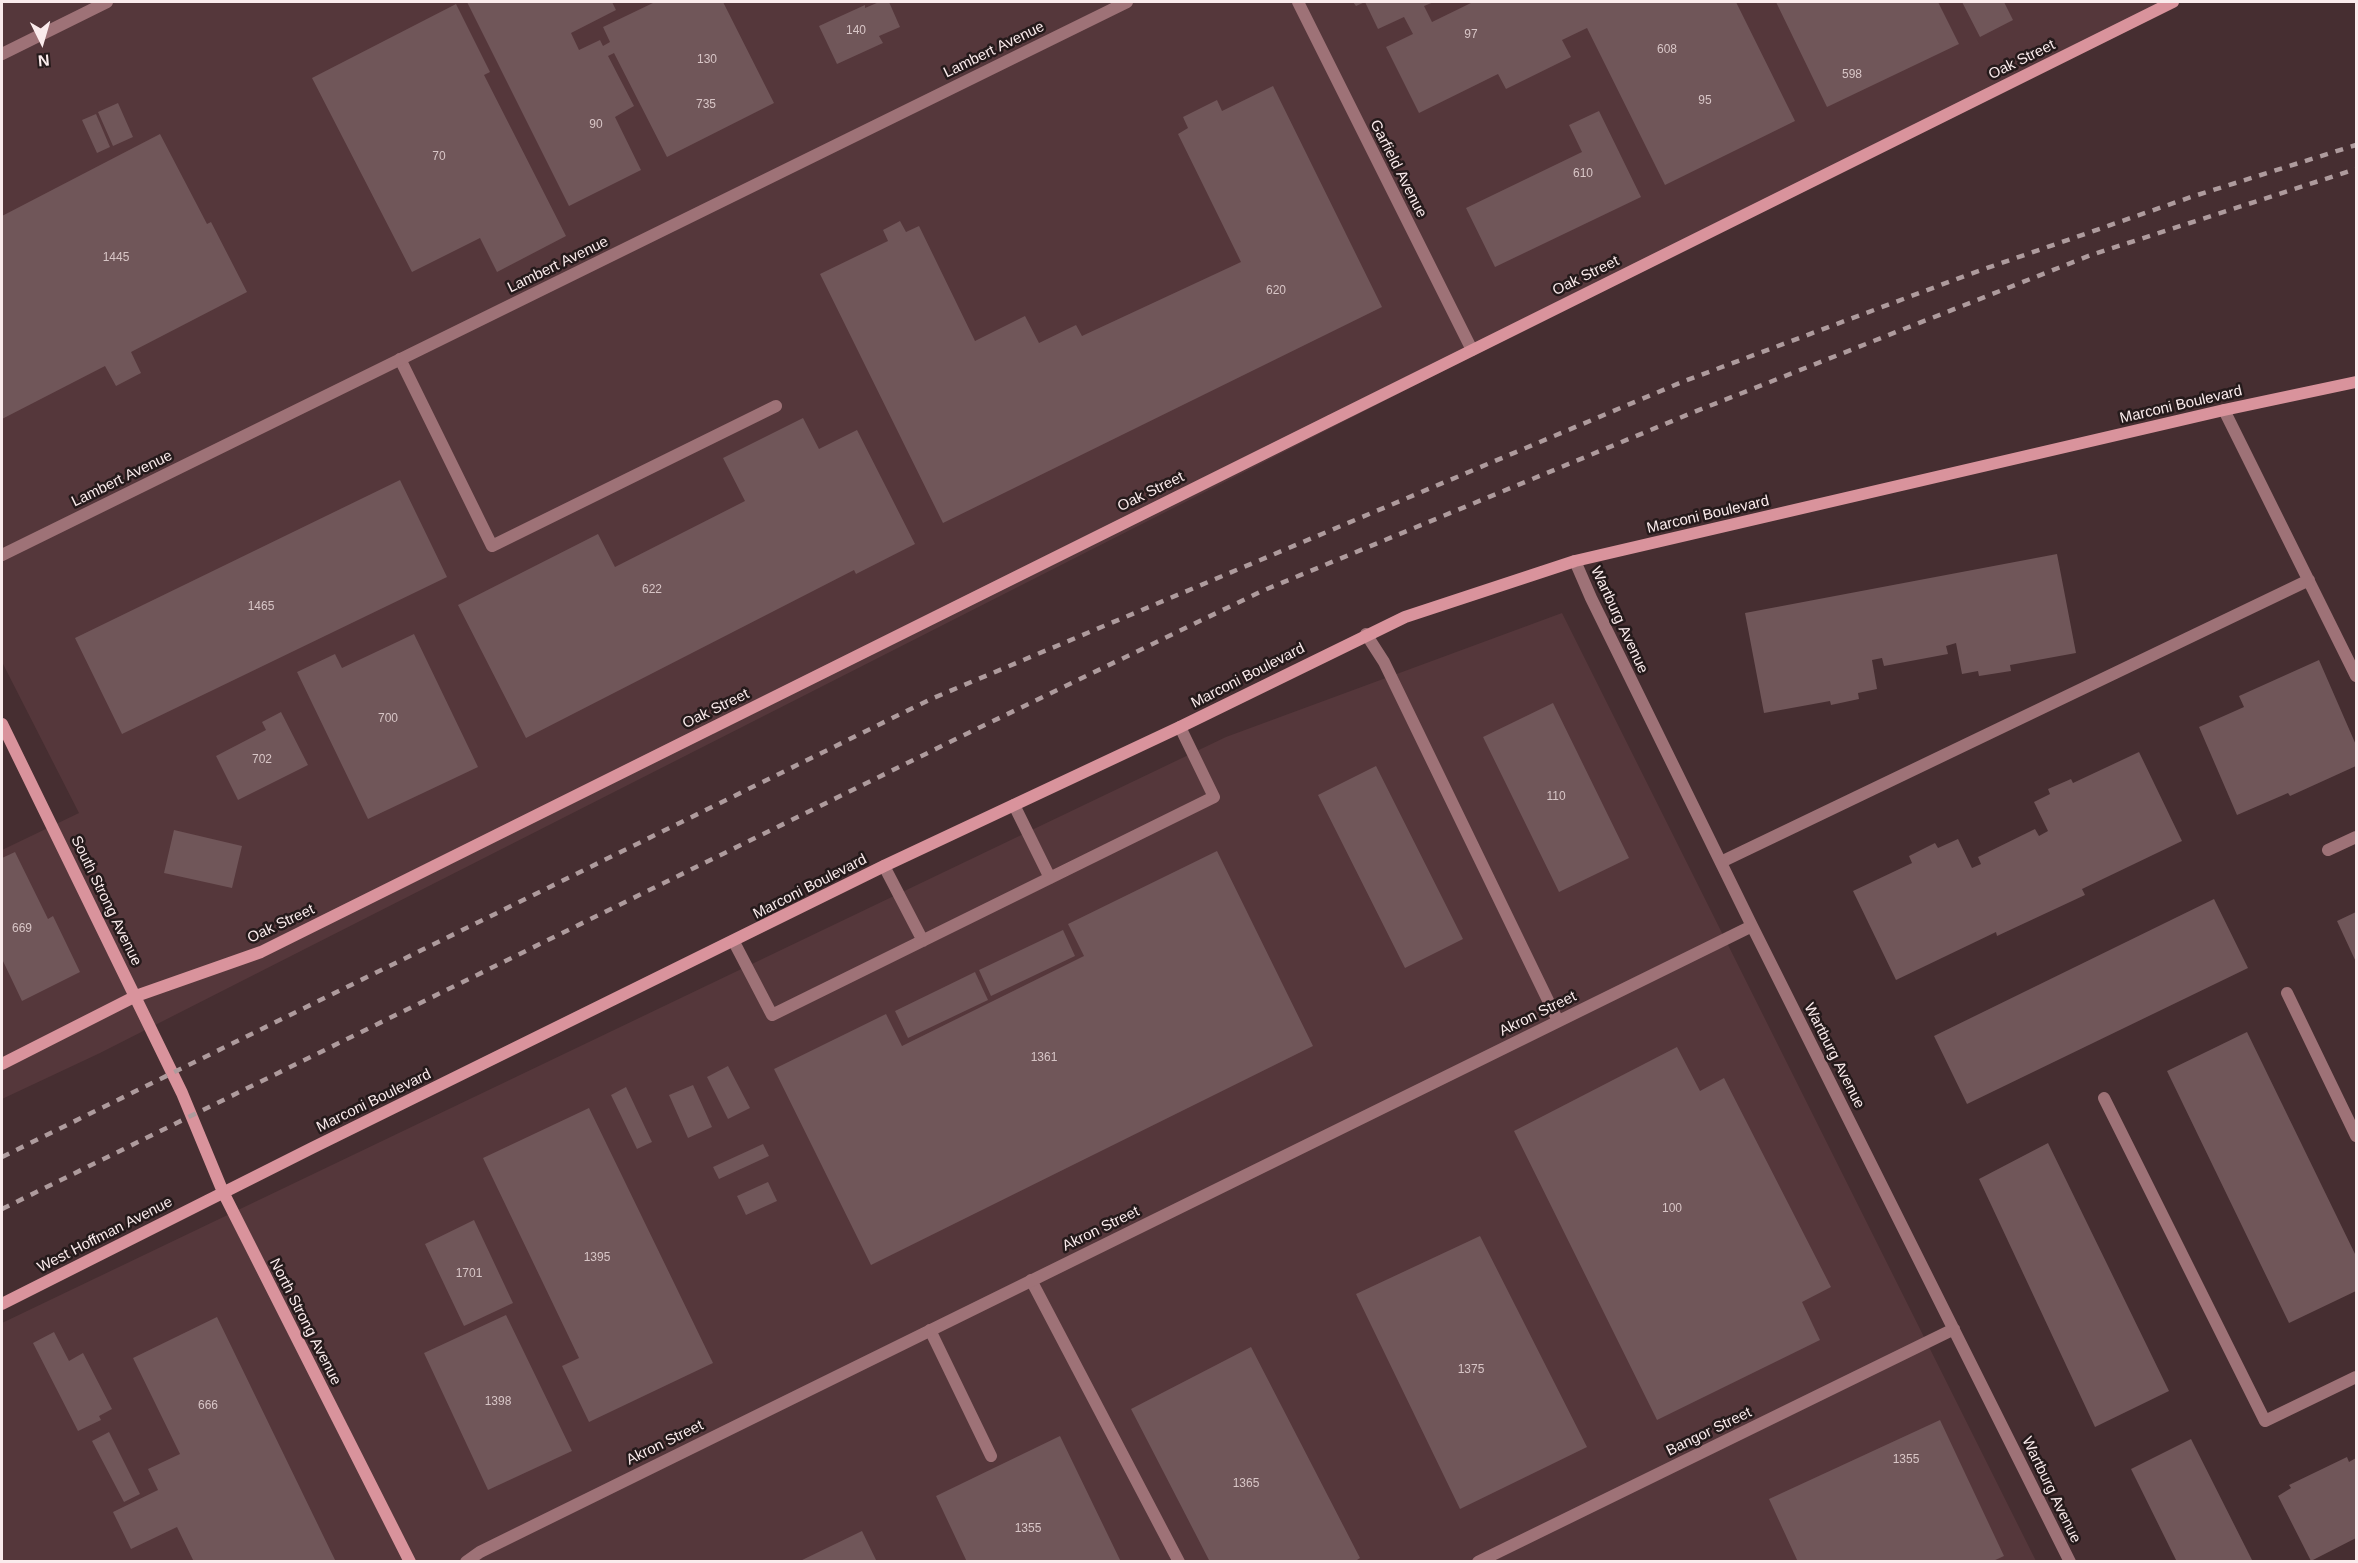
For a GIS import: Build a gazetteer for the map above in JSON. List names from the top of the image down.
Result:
{
  "streets": {
    "street": [
      "Lambert Avenue",
      "Oak Street",
      "Garfield Avenue",
      "Marconi Boulevard",
      "Wartburg Avenue",
      "South Strong Avenue",
      "Akron Street",
      "West Hoffman Avenue",
      "North Strong Avenue",
      "Bangor Street"
    ]
  },
  "crossings": [
    ["Oak Street", "Garfield Avenue"],
    ["Oak Street", "South Strong Avenue"],
    ["Marconi Boulevard", "Wartburg Avenue"],
    ["Marconi Boulevard", "West Hoffman Avenue"],
    ["Marconi Boulevard", "North Strong Avenue"],
    ["Wartburg Avenue", "Akron Street"],
    ["Wartburg Avenue", "Bangor Street"],
    ["South Strong Avenue", "North Strong Avenue"],
    ["West Hoffman Avenue", "North Strong Avenue"]
  ],
  "house_numbers": [
    "140",
    "97",
    "608",
    "130",
    "598",
    "95",
    "735",
    "90",
    "70",
    "610",
    "1445",
    "620",
    "622",
    "1465",
    "700",
    "702",
    "110",
    "669",
    "1361",
    "100",
    "1395",
    "1701",
    "1375",
    "1398",
    "666",
    "1355",
    "1365",
    "1355"
  ],
  "north": "bottom"
}
